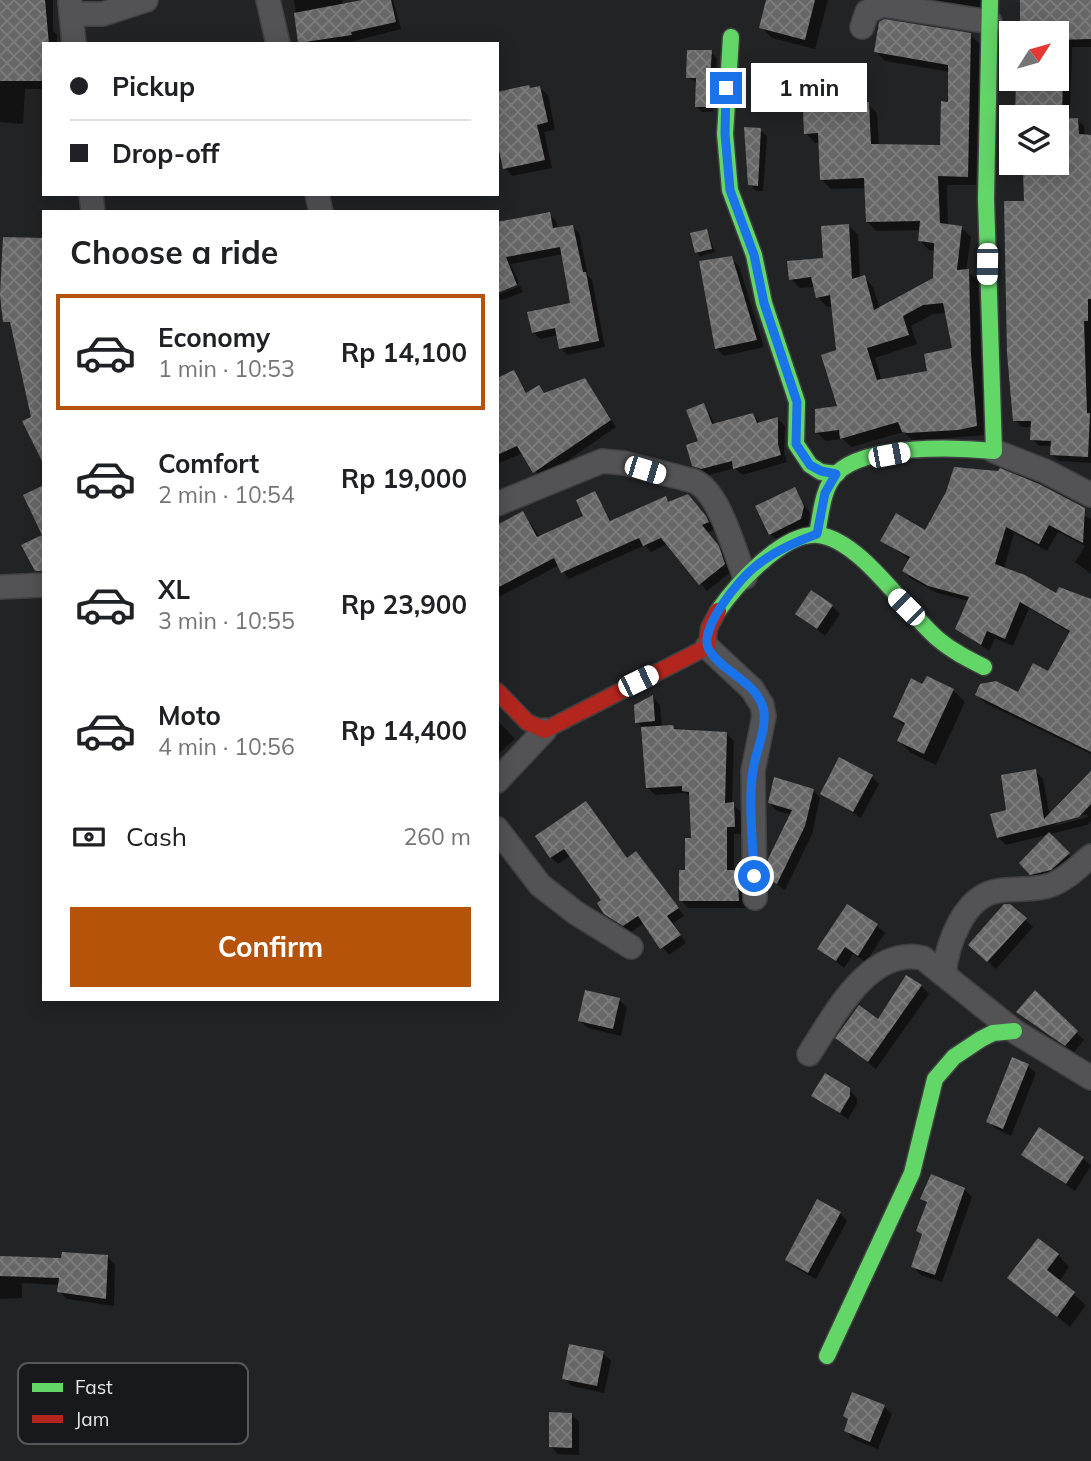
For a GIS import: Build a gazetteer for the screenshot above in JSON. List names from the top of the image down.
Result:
{
  "legend": ["Fast", "Jam"],
  "north": "top right",
  "page": {
    "banner": ["Pickup", "Drop-off"],
    "bubble": "1 min",
    "heading": "Choose a ride",
    "list": [
      {
        "name": "Economy",
        "note": "1 min · 10:53",
        "value": "Rp 14,100"
      },
      {
        "name": "Comfort",
        "note": "2 min · 10:54",
        "value": "Rp 19,000"
      },
      {
        "name": "XL",
        "note": "3 min · 10:55",
        "value": "Rp 23,900"
      },
      {
        "name": "Moto",
        "note": "4 min · 10:56",
        "value": "Rp 14,400"
      }
    ],
    "pay": ["Cash", "260 m"],
    "buttons": "Confirm"
  }
}
